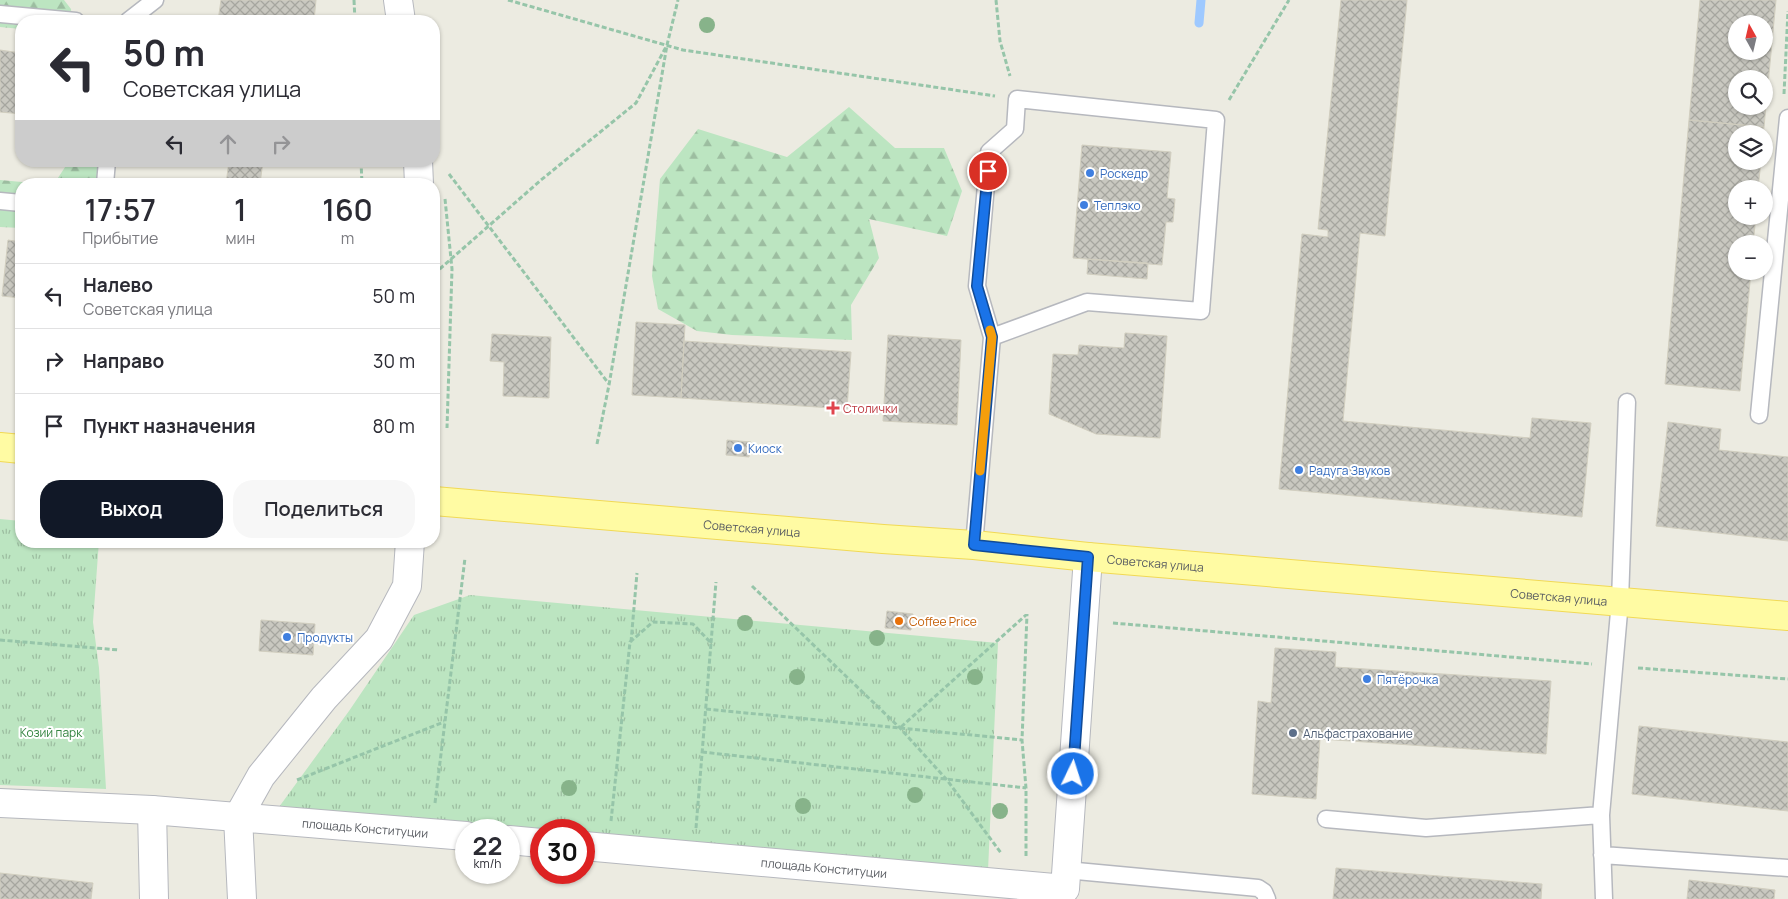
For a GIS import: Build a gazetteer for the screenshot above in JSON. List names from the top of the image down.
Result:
{
  "streets": {
    "main road": ["Советская улица"],
    "street": ["площадь Конституции"]
  },
  "parks": ["Козий парк"],
  "places": {
    "other": [
      "Роскедр",
      "Теплэко",
      "Киоск",
      "Радуга Звуков",
      "Coffee Price",
      "Продукты",
      "Пятёрочка",
      "Альфастрахование"
    ],
    "health": ["Столички"]
  },
  "north": "top",
  "page": {
    "map_buttons": ["+", "−"],
    "turn": ["50 m", "Советская улица"],
    "eta": [
      "17:57",
      "Прибытие",
      "1",
      "мин",
      "160",
      "m"
    ],
    "list": [
      {
        "name": "Налево",
        "note": "Советская улица",
        "value": "50 m"
      },
      {
        "name": "Направо",
        "value": "30 m"
      },
      {
        "name": "Пункт назначения",
        "value": "80 m"
      }
    ],
    "buttons": ["Выход", "Поделиться"],
    "speed": "22 km/h",
    "limit": "30"
  }
}
